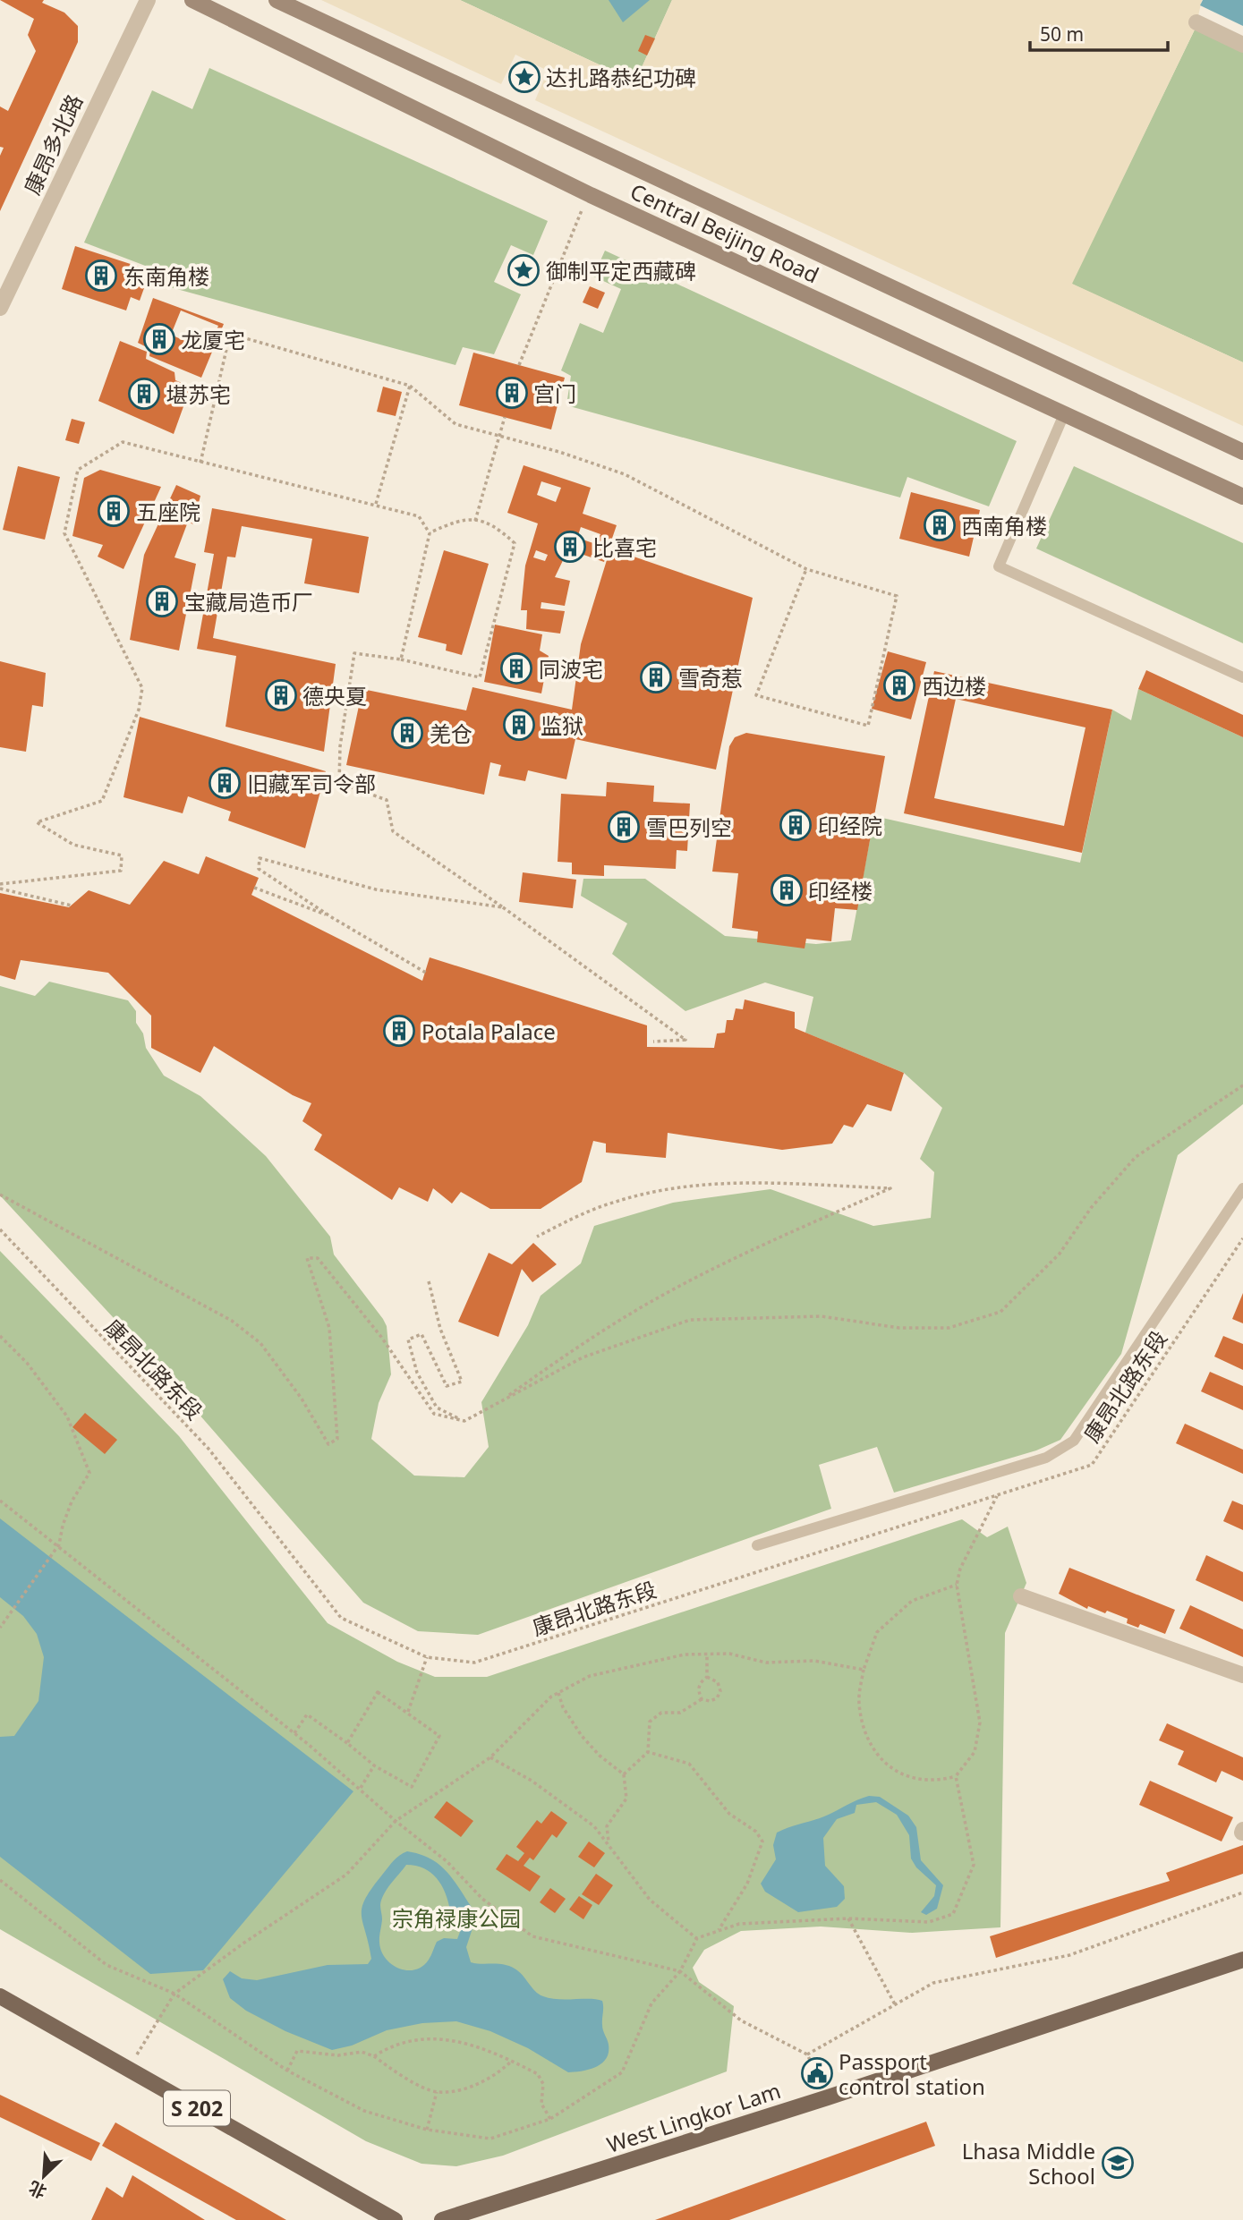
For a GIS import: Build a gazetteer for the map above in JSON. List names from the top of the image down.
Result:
{
  "streets": {
    "main road": ["Central Beijing Road", "S 202", "West Lingkor Lam"],
    "street": ["康昂多北路"],
    "path": ["康昂北路东段"]
  },
  "parks": ["宗角禄康公园"],
  "places": {
    "place": ["达扎路恭纪功碑", "御制平定西藏碑"],
    "building": [
      "东南角楼",
      "龙厦宅",
      "宫门",
      "堪苏宅",
      "五座院",
      "西南角楼",
      "比喜宅",
      "宝藏局造币厂",
      "同波宅",
      "雪奇惹",
      "西边楼",
      "德央夏",
      "监狱",
      "羌仓",
      "旧藏军司令部",
      "印经院",
      "雪巴列空",
      "印经楼",
      "Potala Palace"
    ],
    "public building": ["Passport control station"],
    "school or university": ["Lhasa Middle School"]
  },
  "scale_bar": "50 m",
  "north": "bottom left"
}
